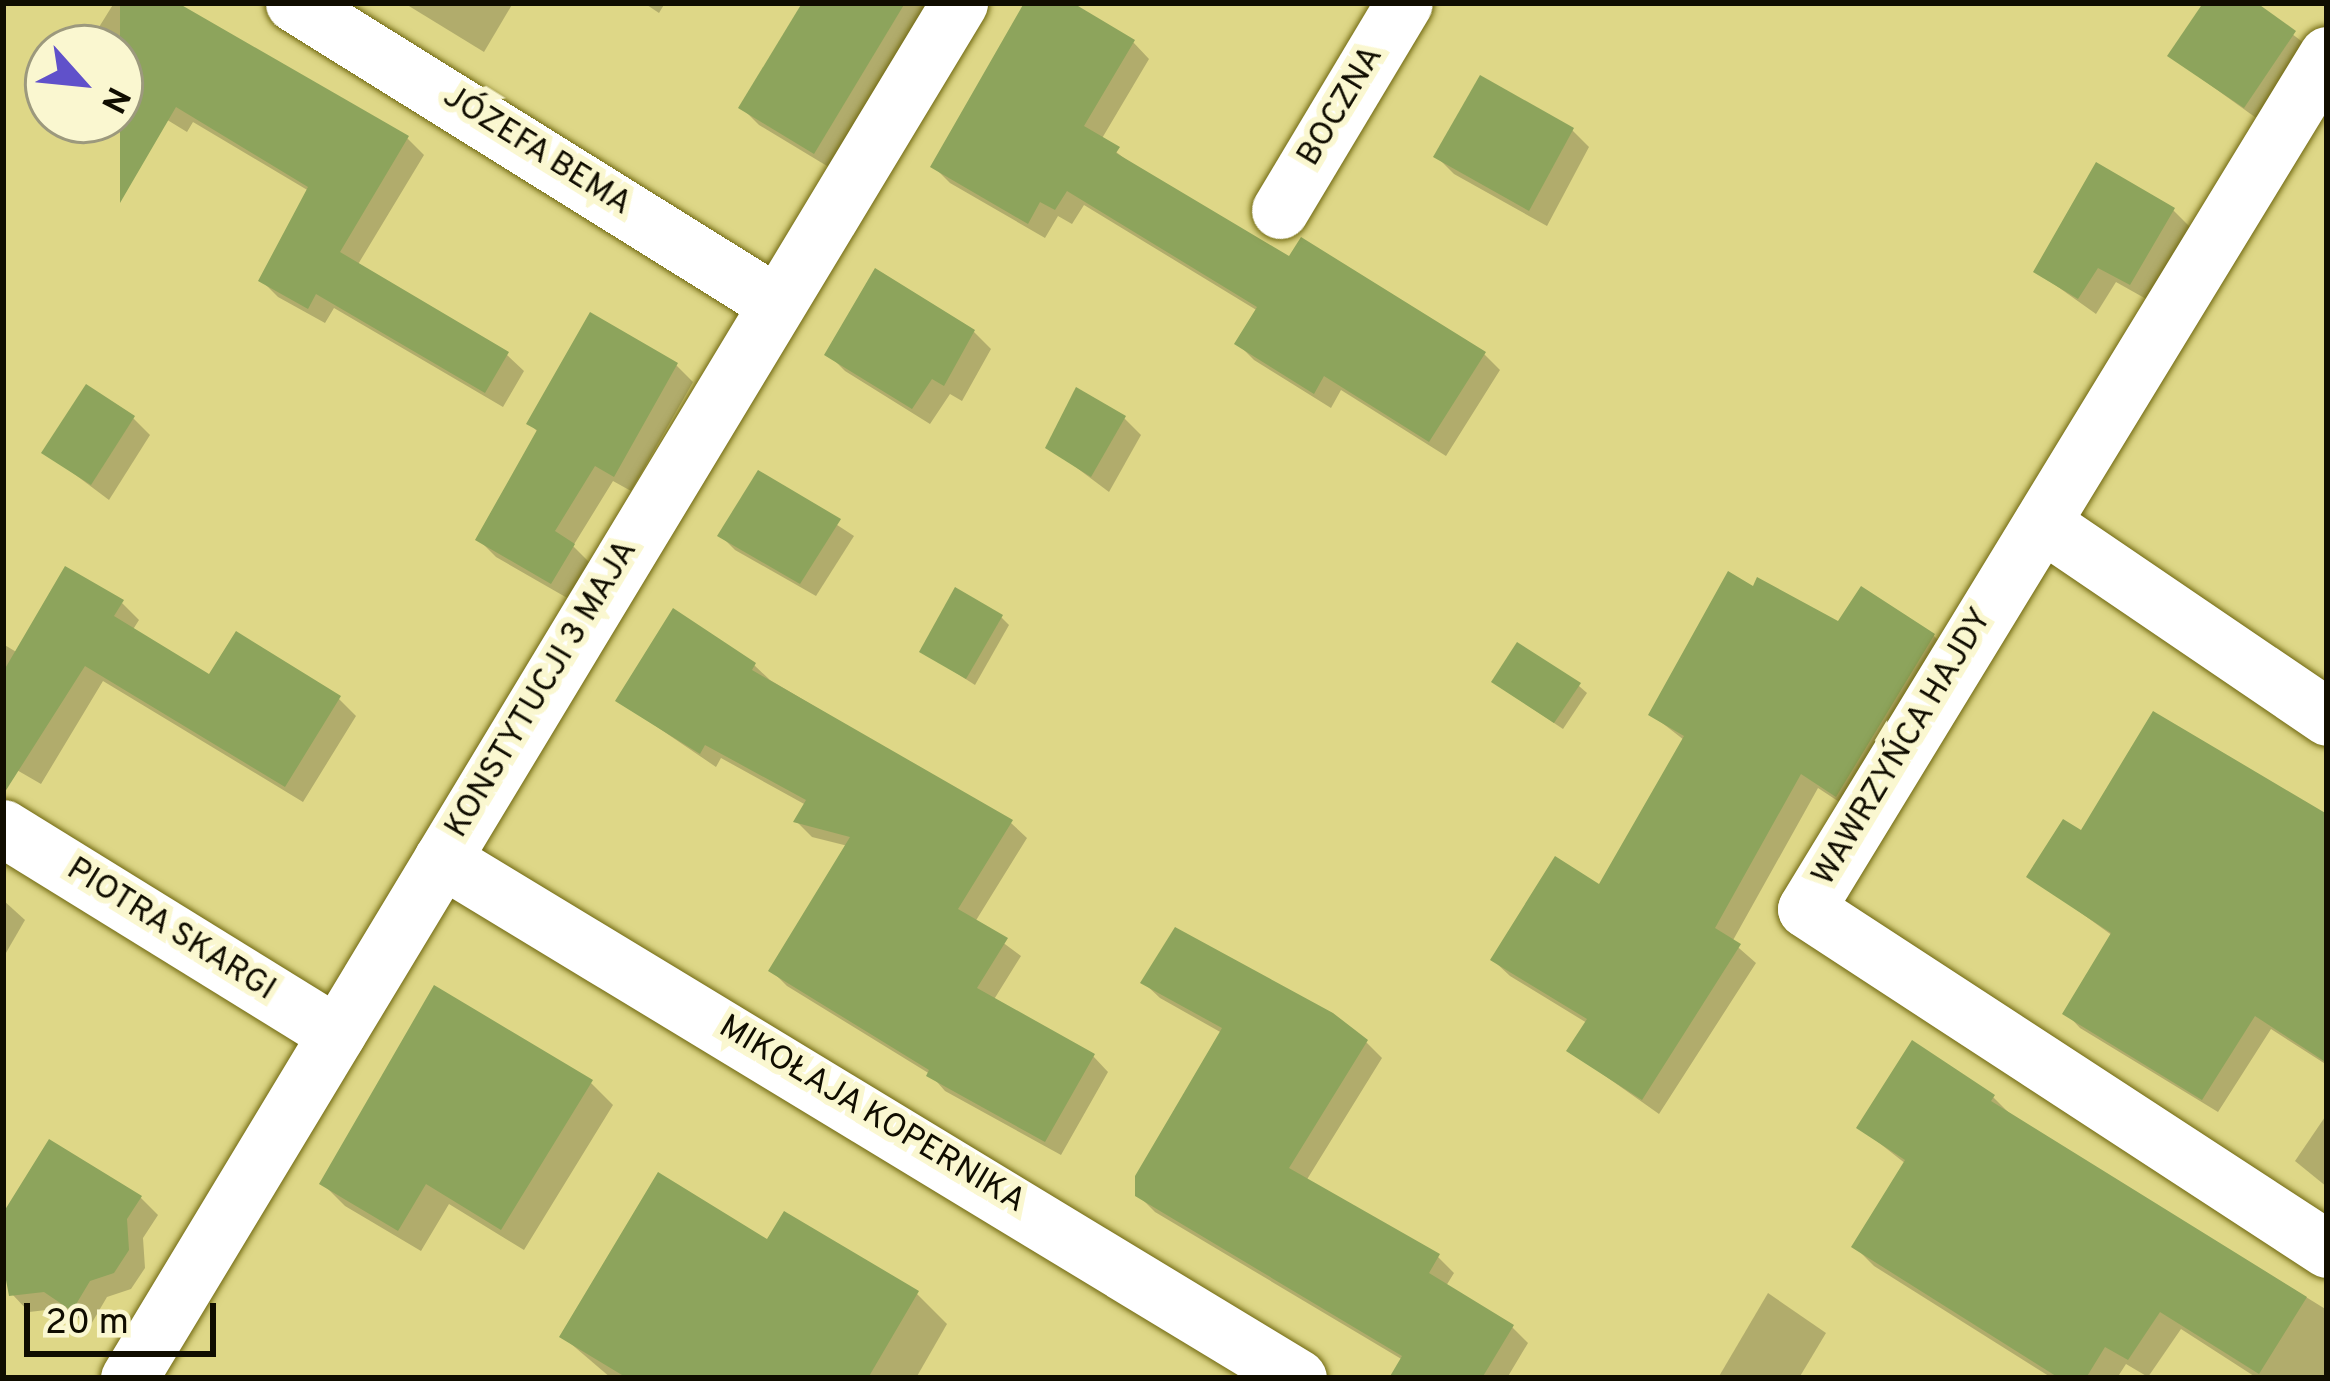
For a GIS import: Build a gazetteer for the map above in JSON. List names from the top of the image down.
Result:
{
  "streets": {
    "street": [
      "BOCZNA",
      "JÓZEFA BEMA",
      "KONSTYTUCJI 3 MAJA",
      "WAWRZYŃCA HAJDY",
      "PIOTRA SKARGI",
      "MIKOŁAJA KOPERNIKA"
    ]
  },
  "crossings": [
    ["JÓZEFA BEMA", "KONSTYTUCJI 3 MAJA"],
    ["KONSTYTUCJI 3 MAJA", "PIOTRA SKARGI"],
    ["KONSTYTUCJI 3 MAJA", "MIKOŁAJA KOPERNIKA"]
  ],
  "scale_bar": "20 m",
  "north": "bottom right"
}
